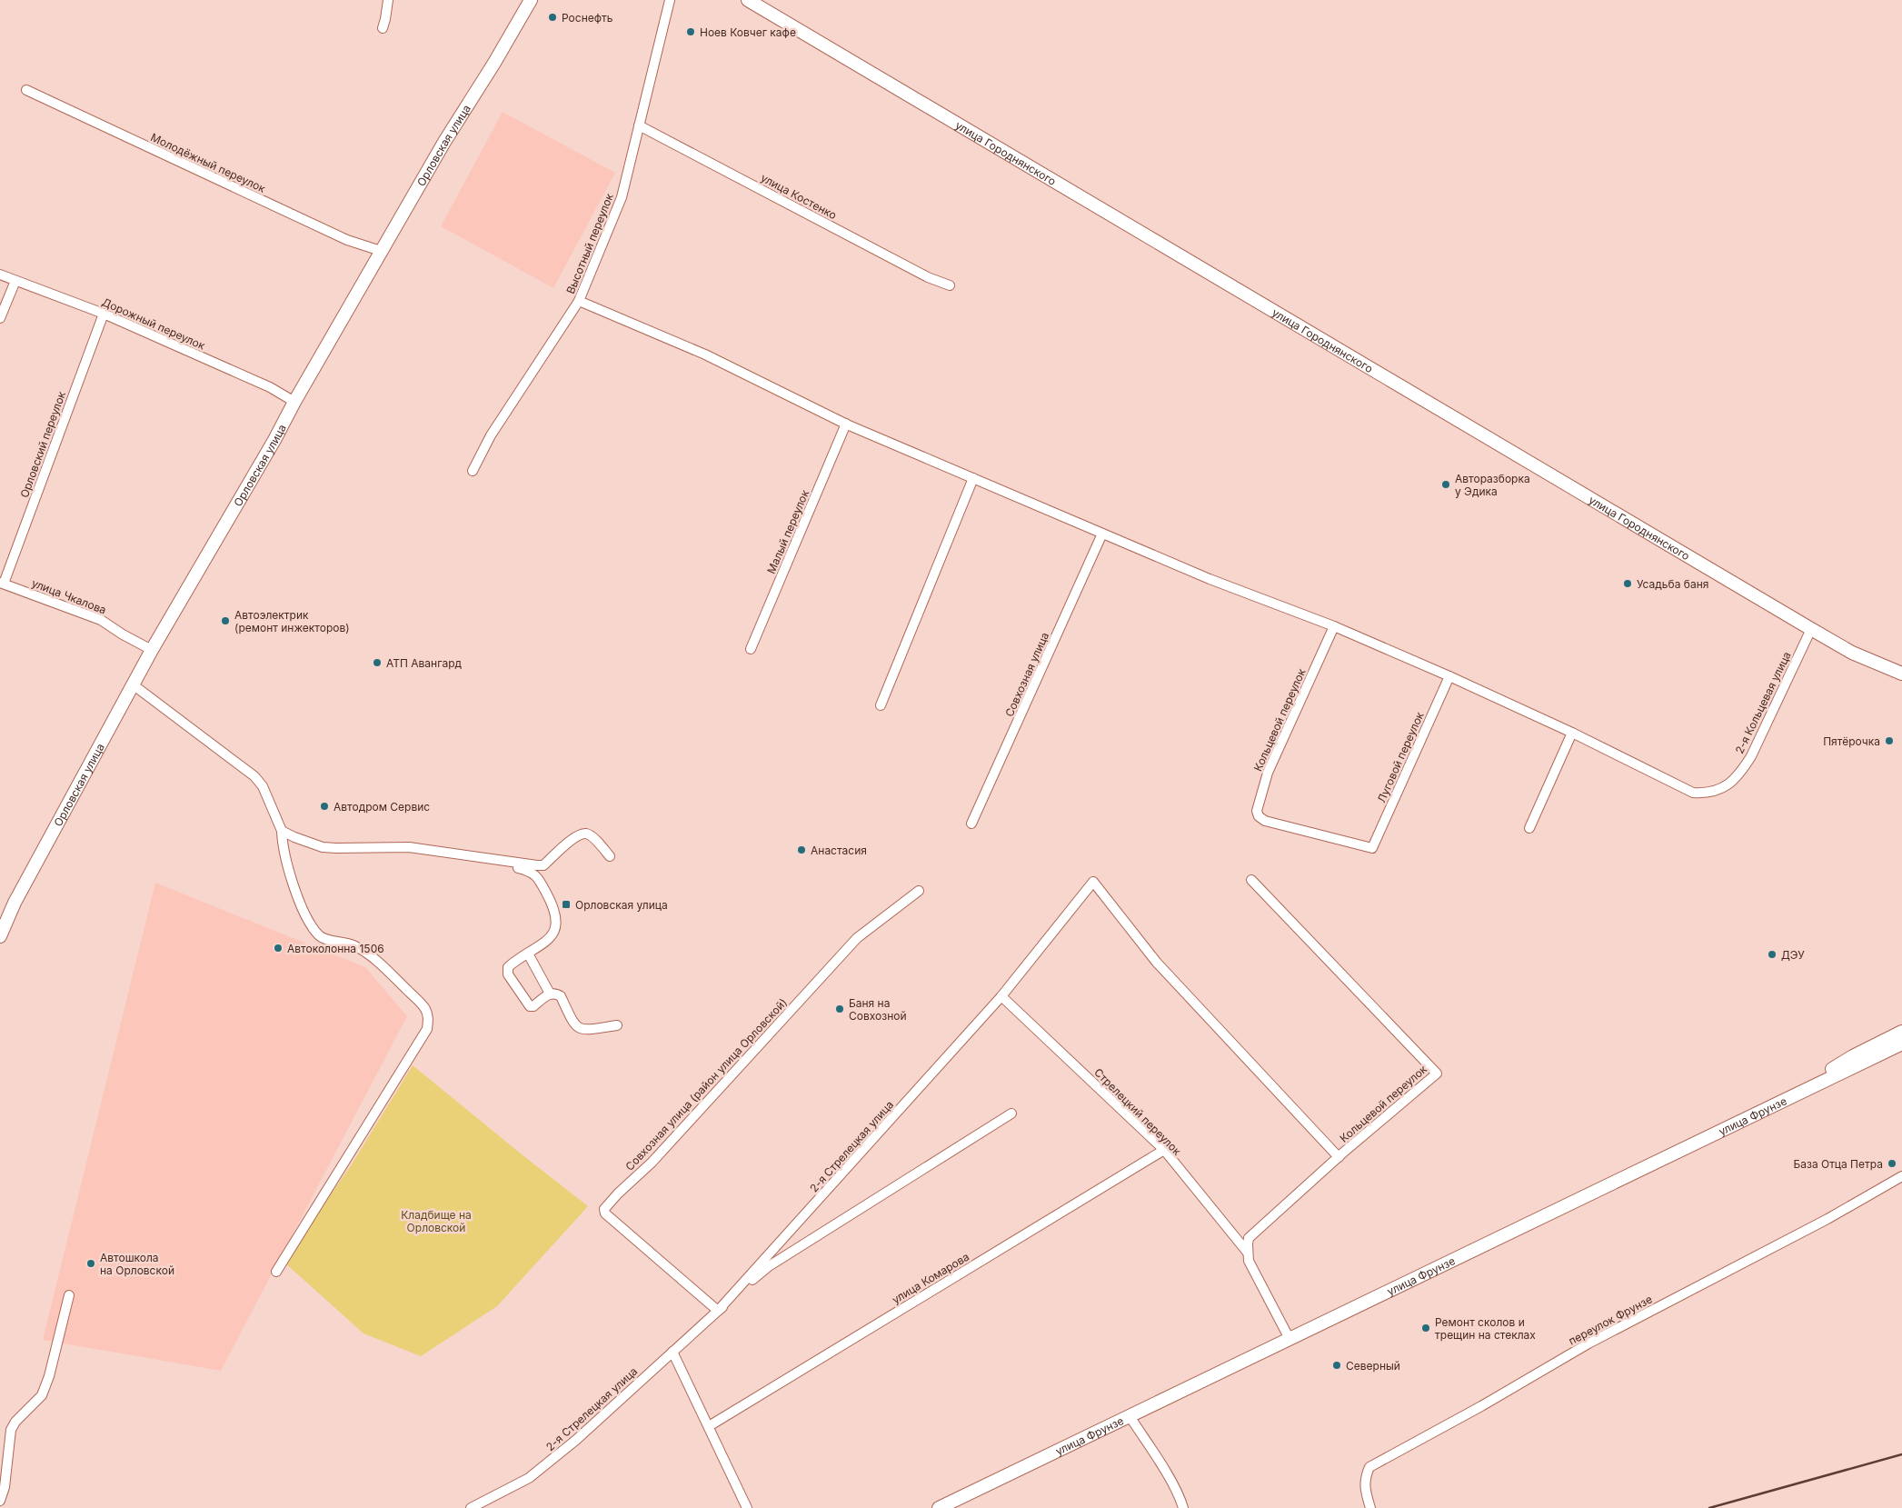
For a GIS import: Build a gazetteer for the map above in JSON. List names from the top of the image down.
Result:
{
  "streets": {
    "main road": ["Орловская улица", "улица Городнянского", "улица Фрунзе"],
    "street": [
      "Молодёжный переулок",
      "улица Костенко",
      "Высотный переулок",
      "Дорожный переулок",
      "Орловский переулок",
      "Малый переулок",
      "улица Чкалова",
      "Совхозная улица",
      "2-я Кольцевая улица",
      "Кольцевой переулок",
      "Луговой переулок",
      "Совхозная улица (район улица Орловской)",
      "Стрелецкий переулок",
      "2-я Стрелецкая улица",
      "улица Комарова",
      "переулок Фрунзе"
    ]
  },
  "crossings": [
    ["Орловская улица", "Молодёжный переулок"],
    ["Орловская улица", "Дорожный переулок"],
    ["Орловская улица", "улица Чкалова"],
    ["улица Городнянского", "2-я Кольцевая улица"],
    ["улица Костенко", "Высотный переулок"],
    ["Дорожный переулок", "Орловский переулок"],
    ["Орловский переулок", "улица Чкалова"],
    ["Кольцевой переулок", "Луговой переулок"],
    ["Кольцевой переулок", "Стрелецкий переулок"],
    ["Кольцевой переулок", "2-я Стрелецкая улица"],
    ["Совхозная улица (район улица Орловской)", "2-я Стрелецкая улица"],
    ["Стрелецкий переулок", "2-я Стрелецкая улица"],
    ["Стрелецкий переулок", "улица Комарова"]
  ],
  "parks": ["Кладбище на Орловской"],
  "places": {
    "other": [
      "Роснефть",
      "Ноев Ковчег кафе",
      "Авторазборка у Эдика",
      "Усадьба баня",
      "Автоэлектрик (ремонт инжекторов)",
      "АТП Авангард",
      "Пятёрочка",
      "Автодром Сервис",
      "Анастасия",
      "Автоколонна 1506",
      "ДЭУ",
      "Баня на Совхозной",
      "База Отца Петра",
      "Автошкола на Орловской",
      "Ремонт сколов и трещин на стеклах",
      "Северный"
    ],
    "transit": ["Орловская улица"]
  }
}
